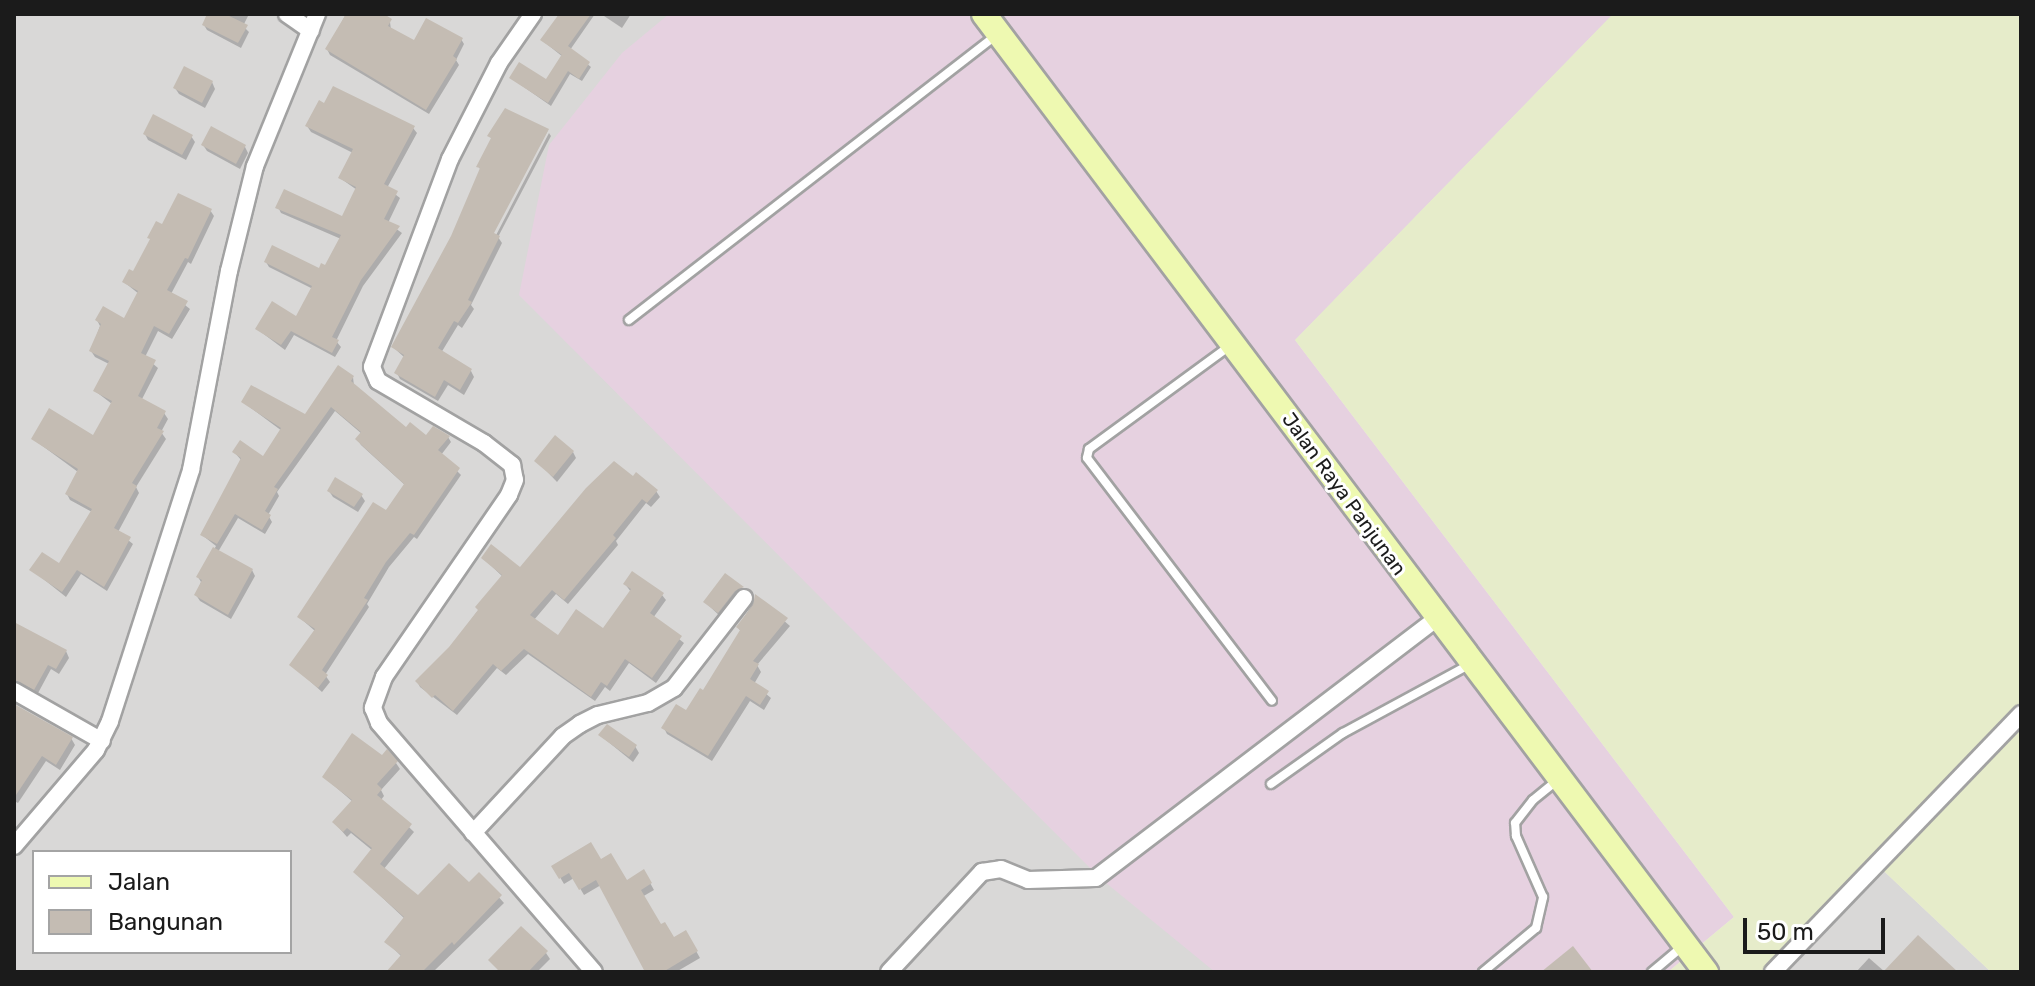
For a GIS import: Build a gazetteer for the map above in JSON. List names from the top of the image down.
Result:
{
  "streets": {
    "main road": ["Jalan Raya Panjunan"]
  },
  "legend": ["Jalan", "Bangunan"],
  "scale_bar": "50 m"
}
